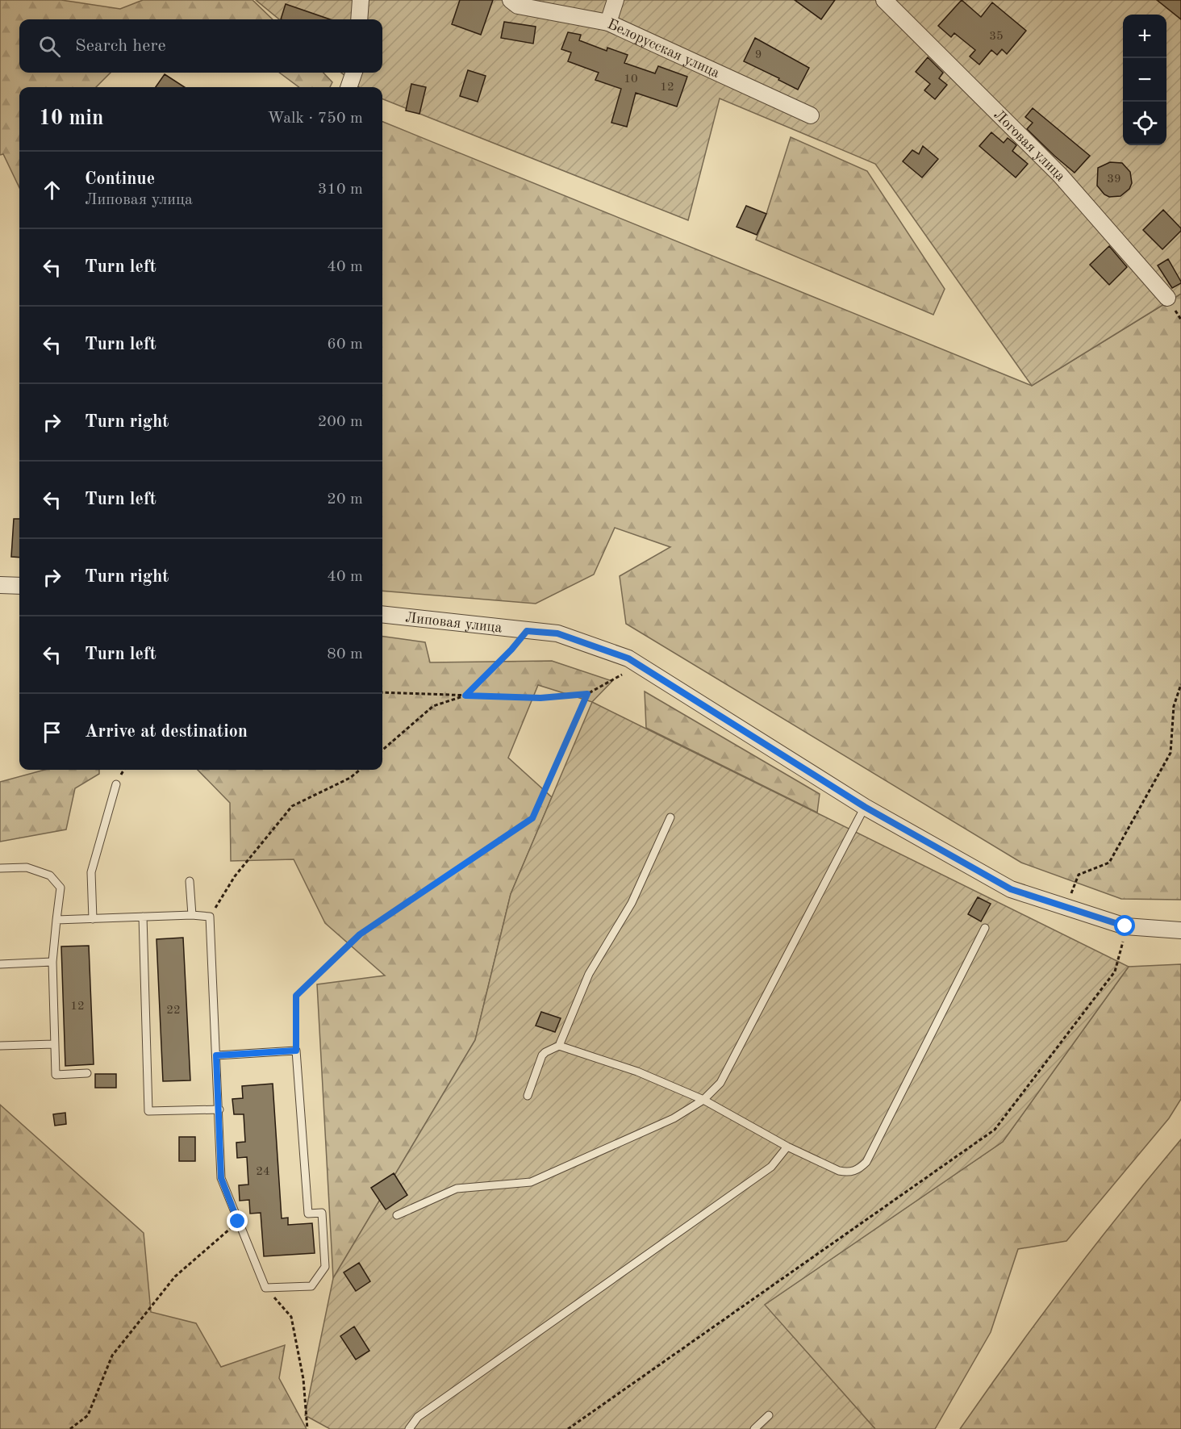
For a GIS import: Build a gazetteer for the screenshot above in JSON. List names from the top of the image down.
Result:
{
  "streets": {
    "street": ["Белорусская улица", "Логовая улица", "Липовая улица"]
  },
  "house_numbers": [
    "35",
    "9",
    "10",
    "12",
    "39",
    "12",
    "22",
    "24"
  ],
  "page": {
    "map_buttons": ["+", "−"],
    "search": "Search here",
    "heading": ["10 min", "Walk · 750 m"],
    "list": [
      ["Continue", "Липовая улица", "310 m"],
      ["Turn left", "40 m"],
      ["Turn left", "60 m"],
      ["Turn right", "200 m"],
      ["Turn left", "20 m"],
      ["Turn right", "40 m"],
      ["Turn left", "80 m"],
      "Arrive at destination"
    ]
  }
}
